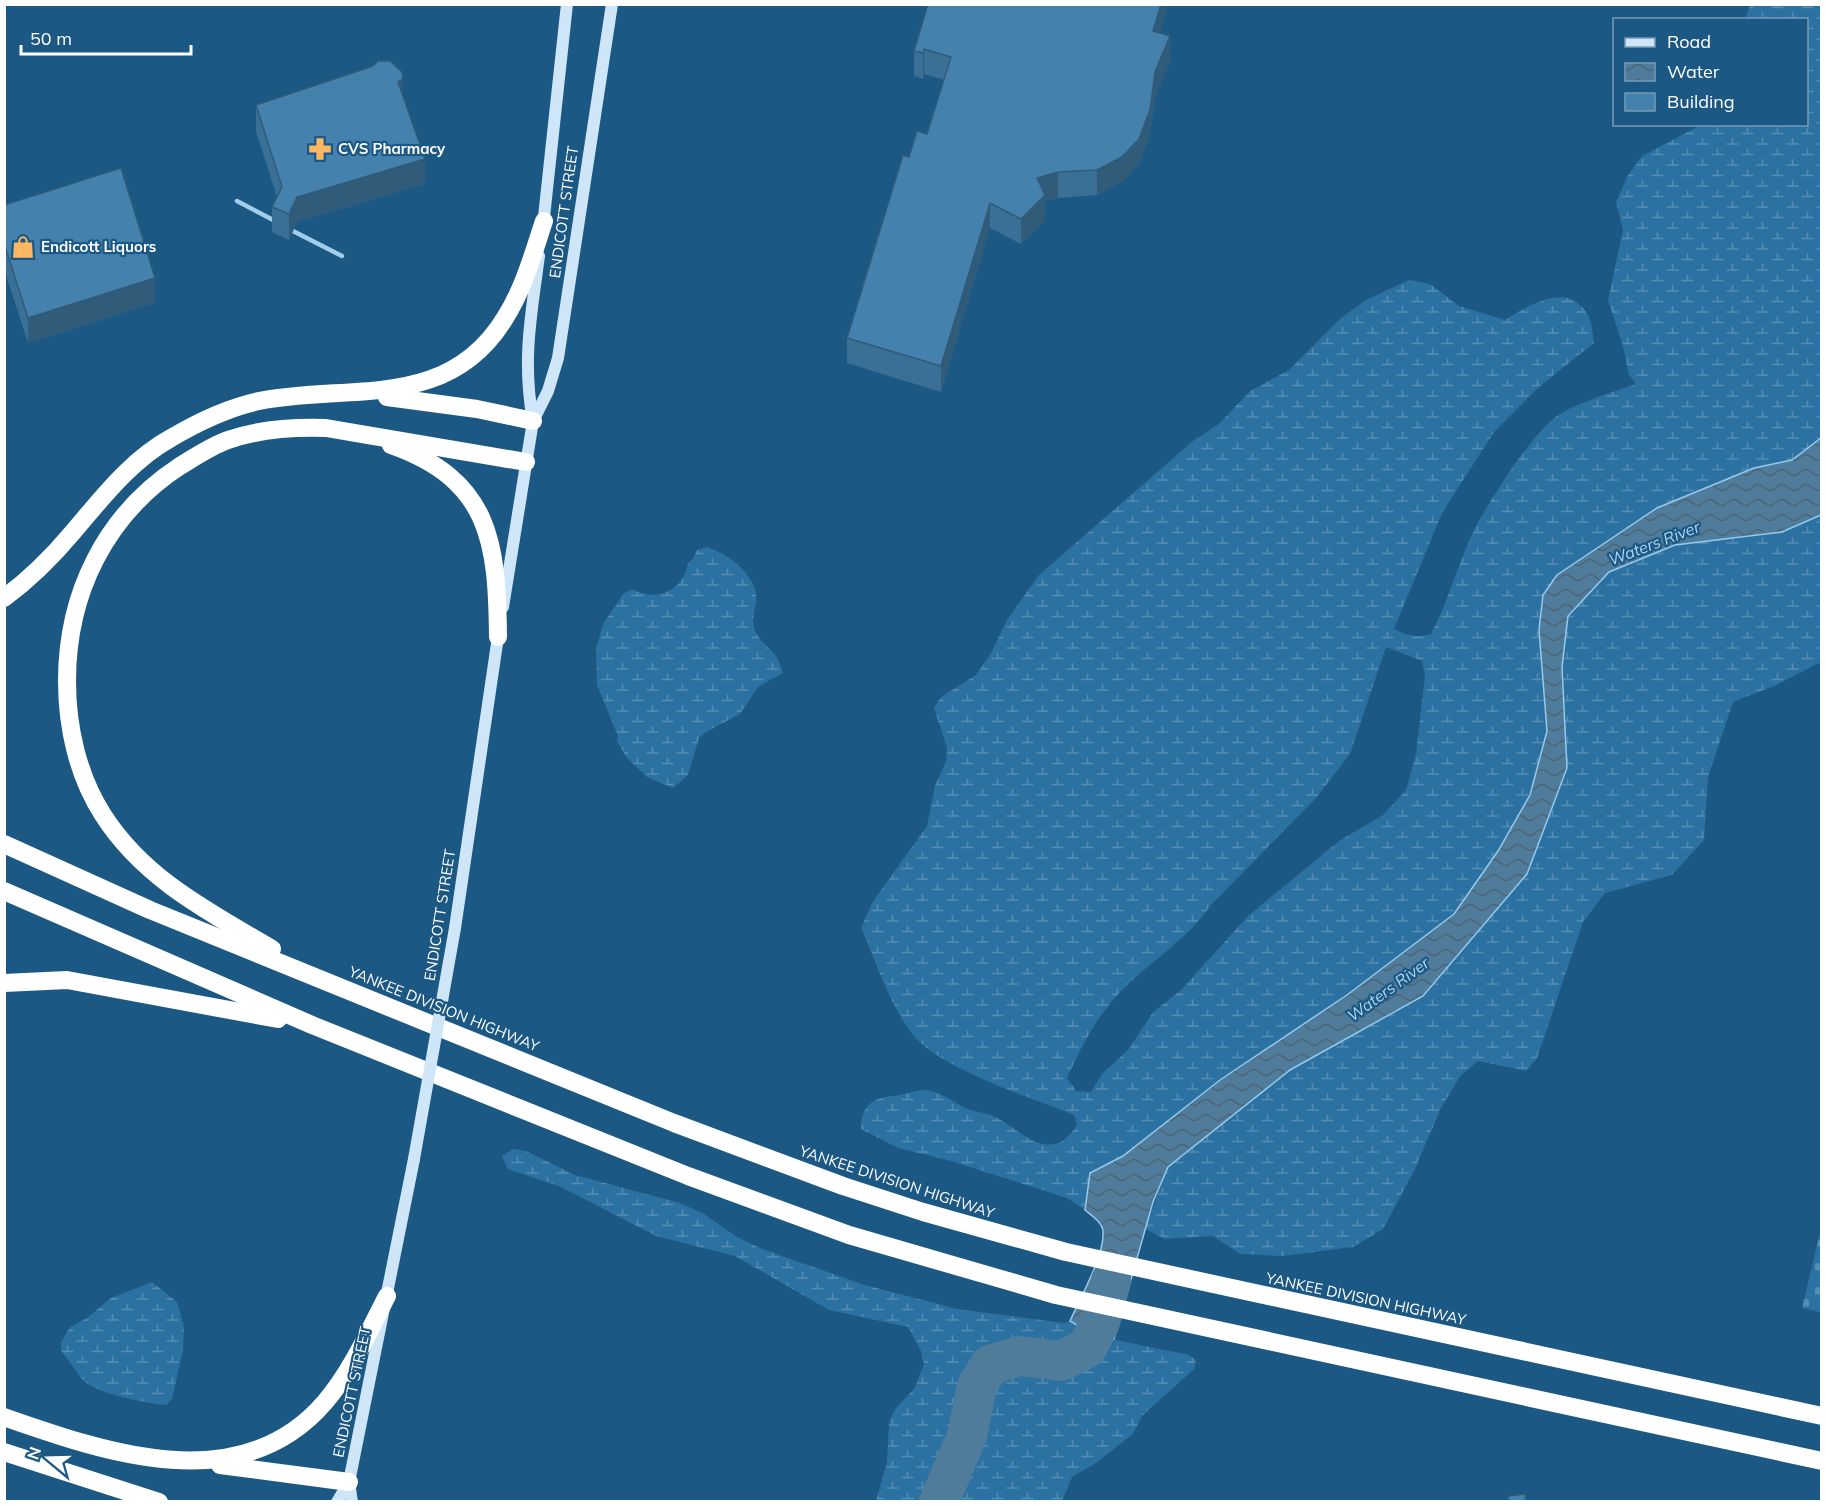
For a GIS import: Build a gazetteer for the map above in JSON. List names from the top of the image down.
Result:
{
  "streets": {
    "highway": ["YANKEE DIVISION HIGHWAY"],
    "main road": ["ENDICOTT STREET"]
  },
  "water": ["Waters River"],
  "places": {
    "pharmacy": ["CVS Pharmacy"],
    "shop": ["Endicott Liquors"]
  },
  "legend": ["Road", "Water", "Building"],
  "scale_bar": "50 m",
  "north": "left"
}
